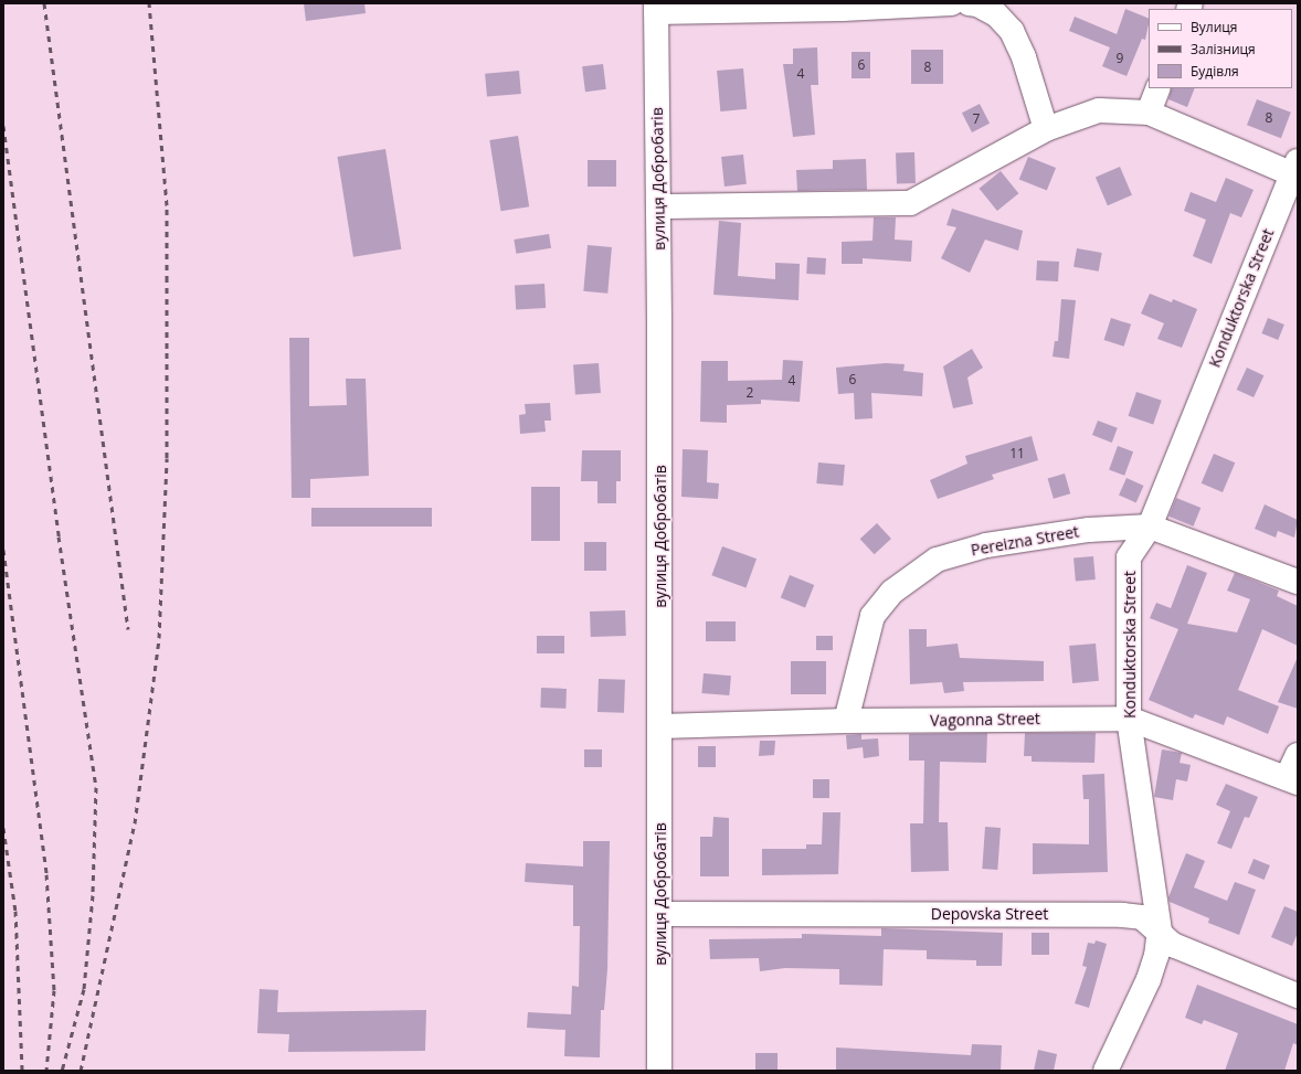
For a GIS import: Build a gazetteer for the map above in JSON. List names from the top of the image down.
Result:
{
  "streets": {
    "street": [
      "вулиця Добробатів",
      "Konduktorska Street",
      "Pereizna Street",
      "Vagonna Street",
      "Depovska Street"
    ]
  },
  "crossings": [
    ["вулиця Добробатів", "Vagonna Street"],
    ["вулиця Добробатів", "Depovska Street"],
    ["Konduktorska Street", "Pereizna Street"],
    ["Konduktorska Street", "Vagonna Street"],
    ["Konduktorska Street", "Depovska Street"],
    ["Pereizna Street", "Vagonna Street"]
  ],
  "house_numbers": [
    "9",
    "6",
    "8",
    "4",
    "8",
    "7",
    "6",
    "4",
    "2",
    "11"
  ],
  "legend": ["Вулиця", "Залізниця", "Будівля"]
}
